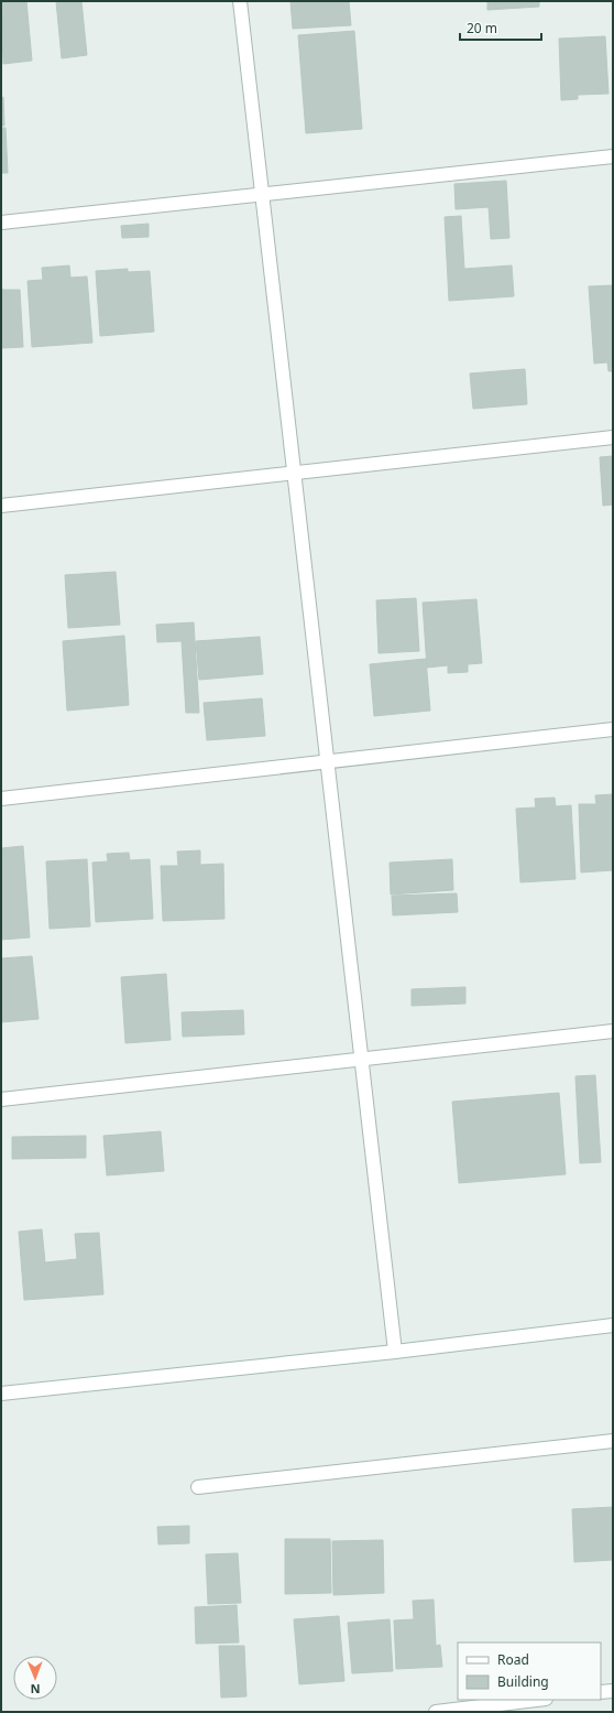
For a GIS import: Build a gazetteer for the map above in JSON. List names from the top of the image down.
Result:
{
  "legend": ["Road", "Building"],
  "scale_bar": "20 m",
  "north": "bottom"
}
